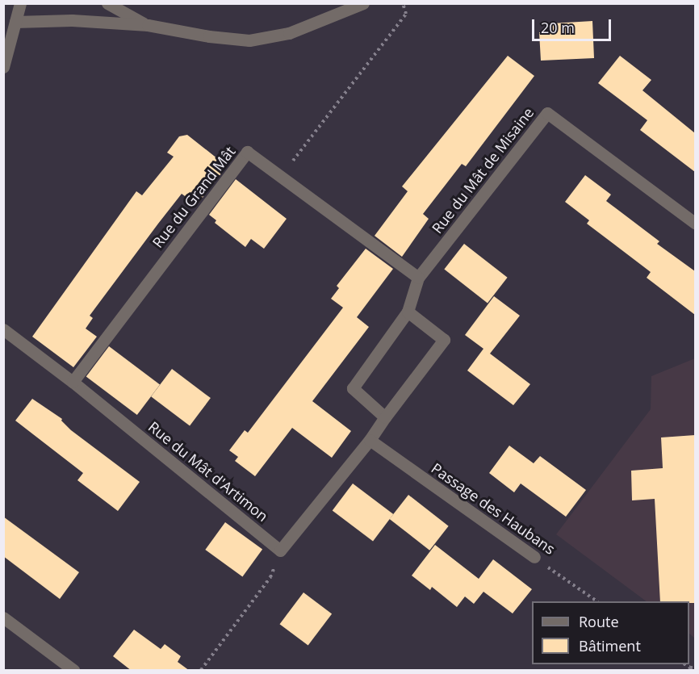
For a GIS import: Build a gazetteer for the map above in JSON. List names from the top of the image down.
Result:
{
  "streets": {
    "street": [
      "Rue du Mât de Misaine",
      "Rue du Grand Mât",
      "Rue du Mât d'Artimon",
      "Passage des Haubans"
    ]
  },
  "crossings": [
    ["Rue du Mât de Misaine", "Rue du Grand Mât"],
    ["Rue du Grand Mât", "Rue du Mât d'Artimon"]
  ],
  "legend": ["Route", "Bâtiment"],
  "scale_bar": "20 m"
}
